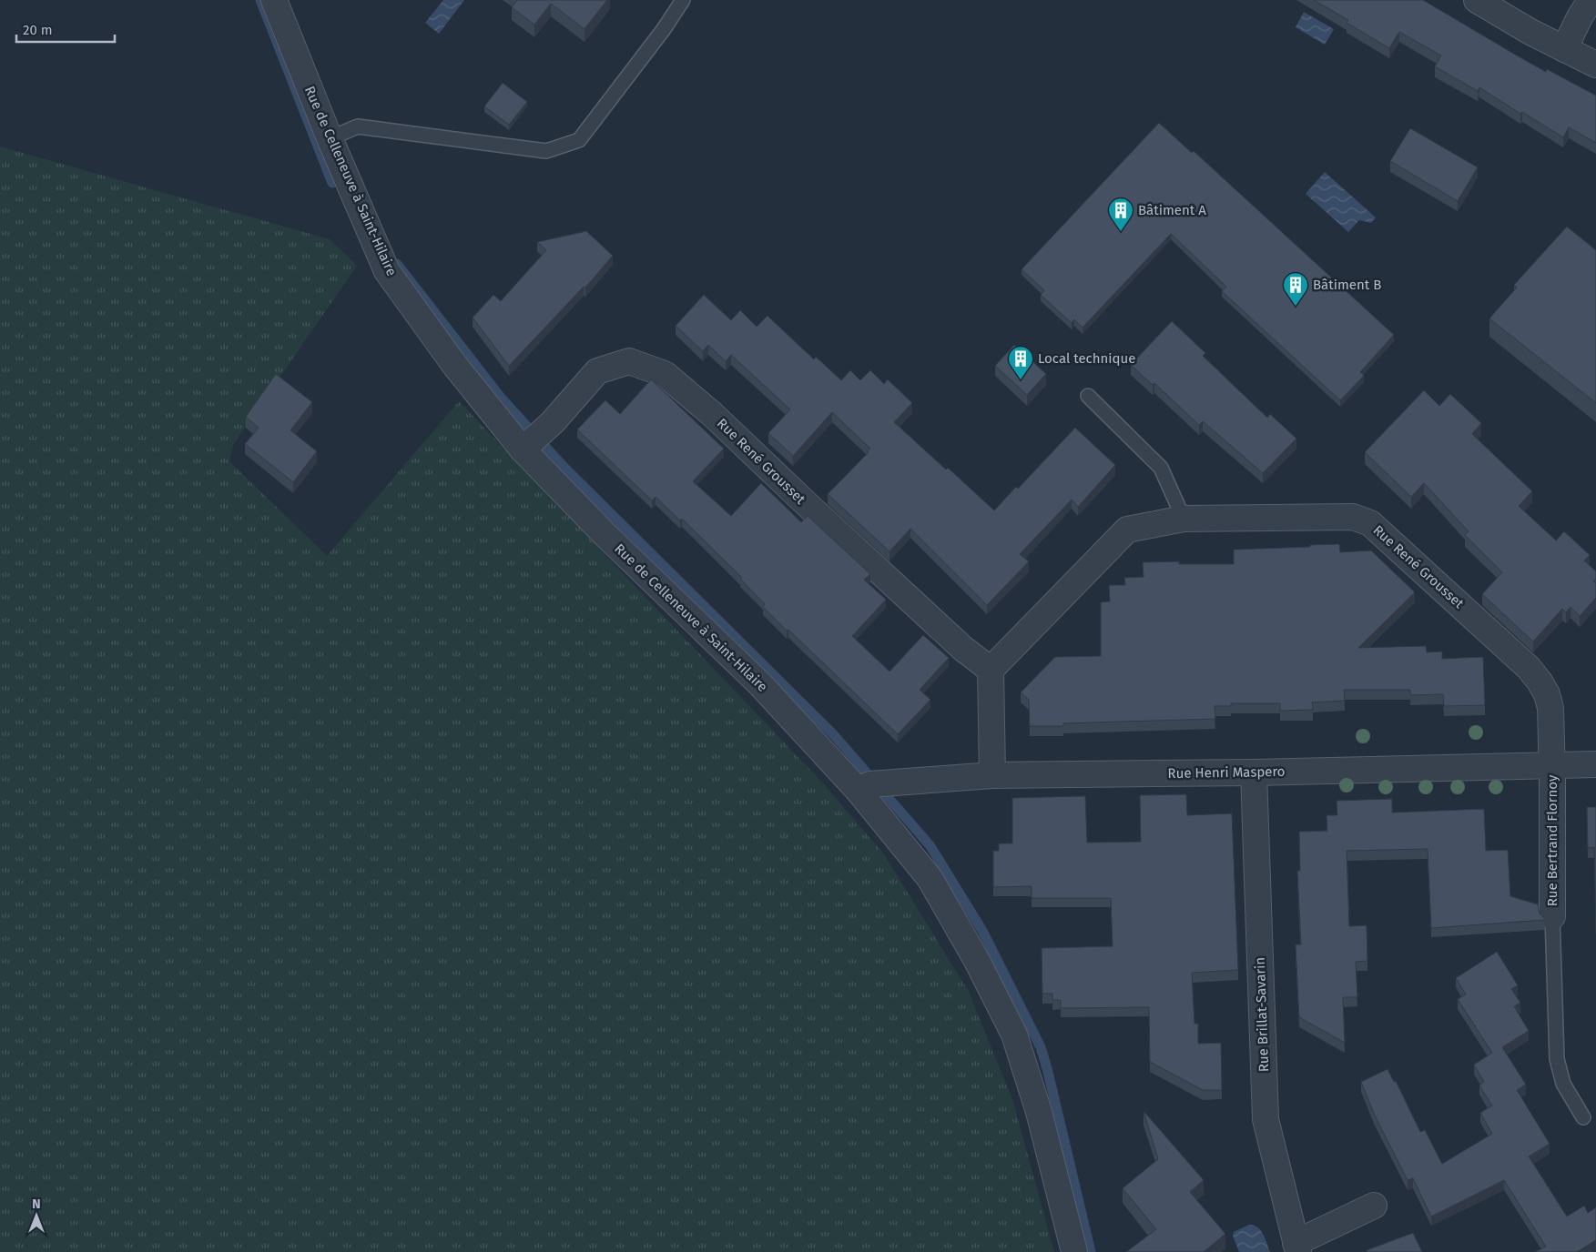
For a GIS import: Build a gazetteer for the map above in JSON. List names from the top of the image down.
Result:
{
  "streets": {
    "street": [
      "Rue de Celleneuve à Saint-Hilaire",
      "Rue René Grousset",
      "Rue Henri Maspero",
      "Rue Bertrand Flornoy",
      "Rue Brillat-Savarin"
    ]
  },
  "crossings": [
    ["Rue de Celleneuve à Saint-Hilaire", "Rue René Grousset"],
    ["Rue de Celleneuve à Saint-Hilaire", "Rue Henri Maspero"],
    ["Rue René Grousset", "Rue Henri Maspero"],
    ["Rue René Grousset", "Rue Bertrand Flornoy"],
    ["Rue Henri Maspero", "Rue Bertrand Flornoy"],
    ["Rue Henri Maspero", "Rue Brillat-Savarin"]
  ],
  "places": {
    "building": ["Bâtiment A", "Bâtiment B", "Local technique"]
  },
  "scale_bar": "20 m",
  "north": "top"
}
